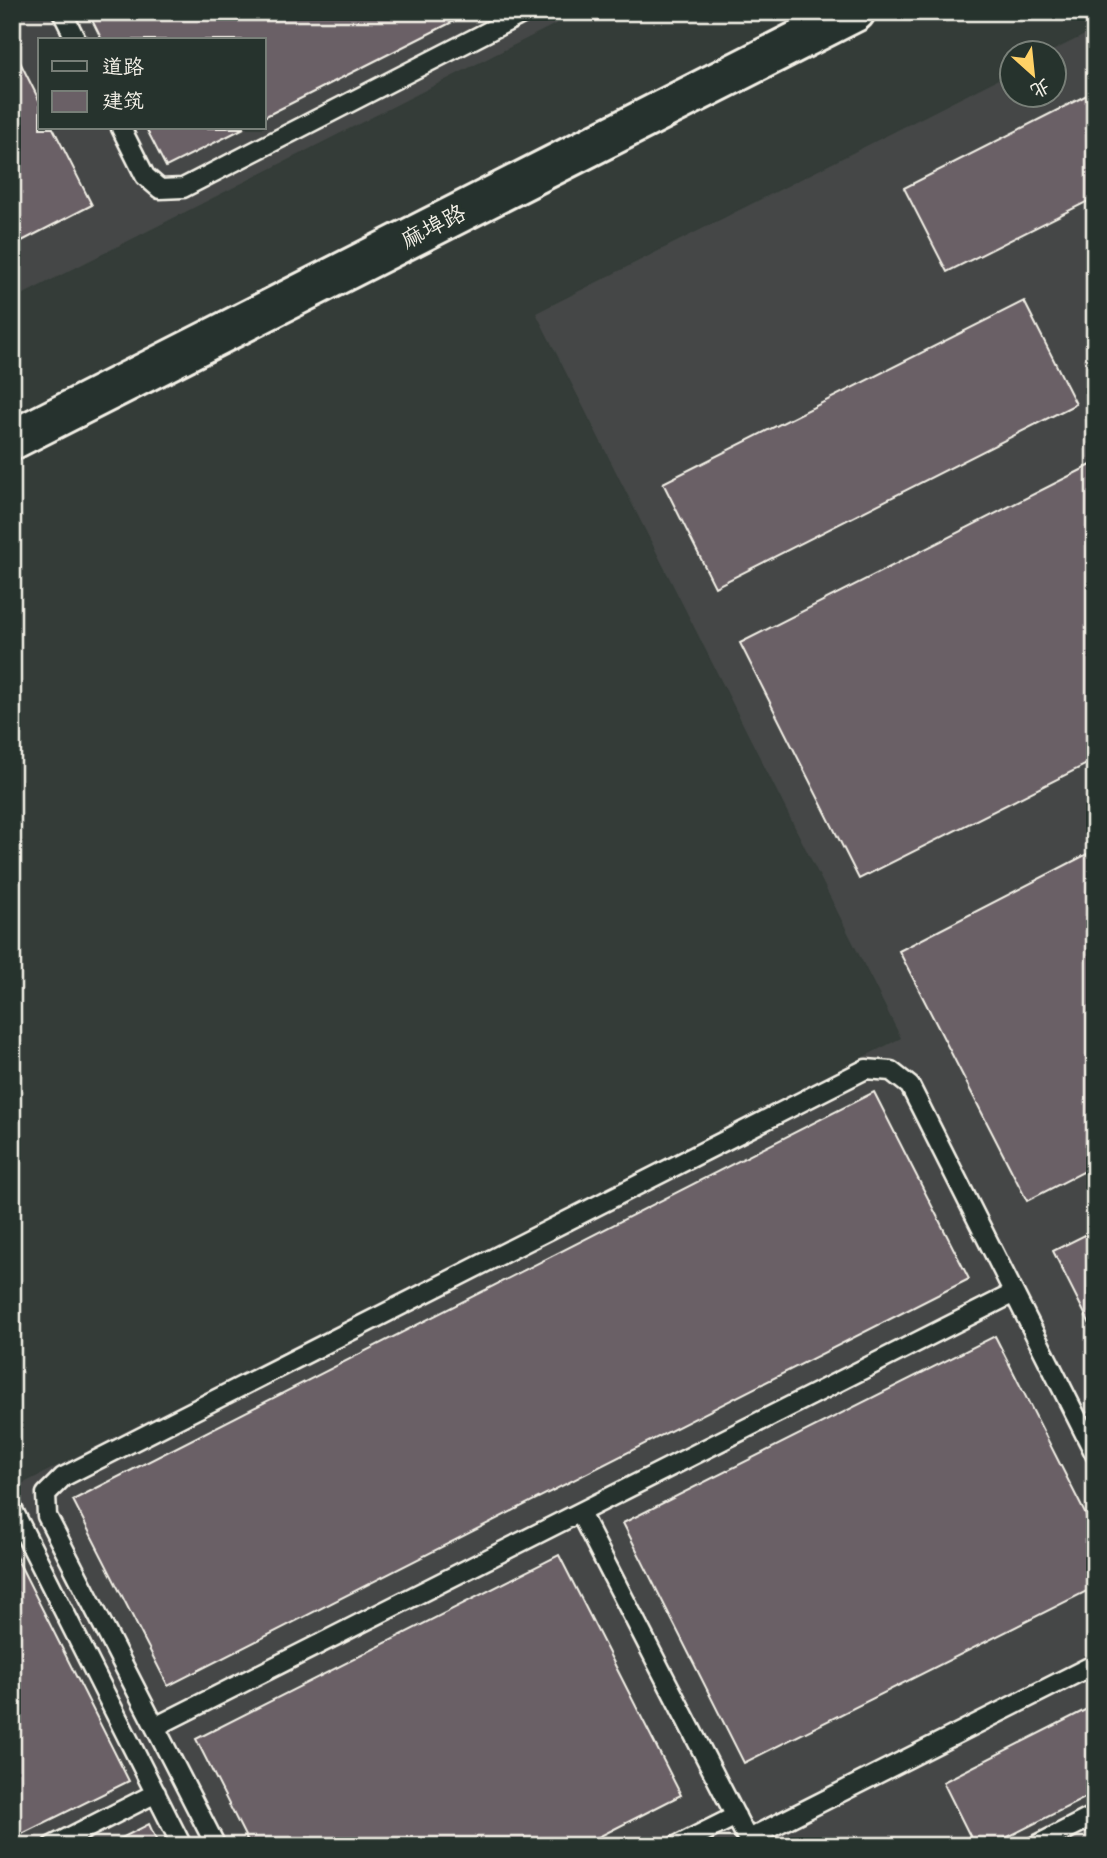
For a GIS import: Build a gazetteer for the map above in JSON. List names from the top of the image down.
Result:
{
  "streets": {
    "street": ["麻埠路"]
  },
  "legend": ["道路", "建筑"],
  "north": "bottom right"
}
